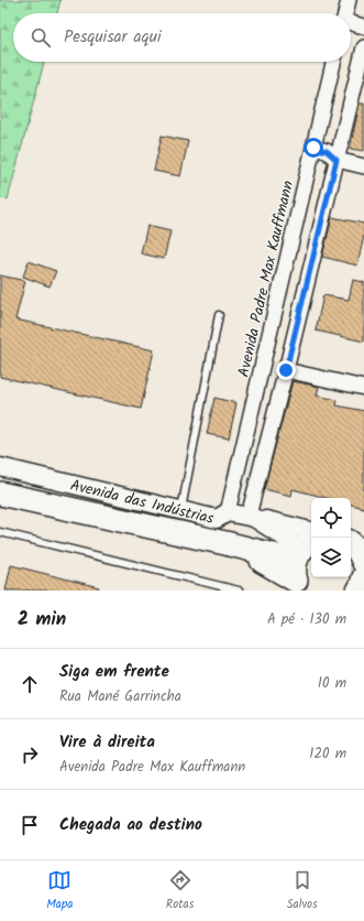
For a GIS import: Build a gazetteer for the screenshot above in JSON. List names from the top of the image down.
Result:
{
  "streets": {
    "main road": ["Avenida das Indústrias"],
    "street": ["Avenida Padre Max Kauffmann"]
  },
  "crossings": [
    ["Avenida Padre Max Kauffmann", "Avenida das Indústrias"]
  ],
  "page": {
    "search": "Pesquisar aqui",
    "heading": ["2 min", "A pé · 130 m"],
    "list": [
      ["Siga em frente", "Rua Mané Garrincha", "10 m"],
      ["Vire à direita", "Avenida Padre Max Kauffmann", "120 m"],
      "Chegada ao destino"
    ],
    "nav": ["Mapa", "Rotas", "Salvos"]
  }
}
